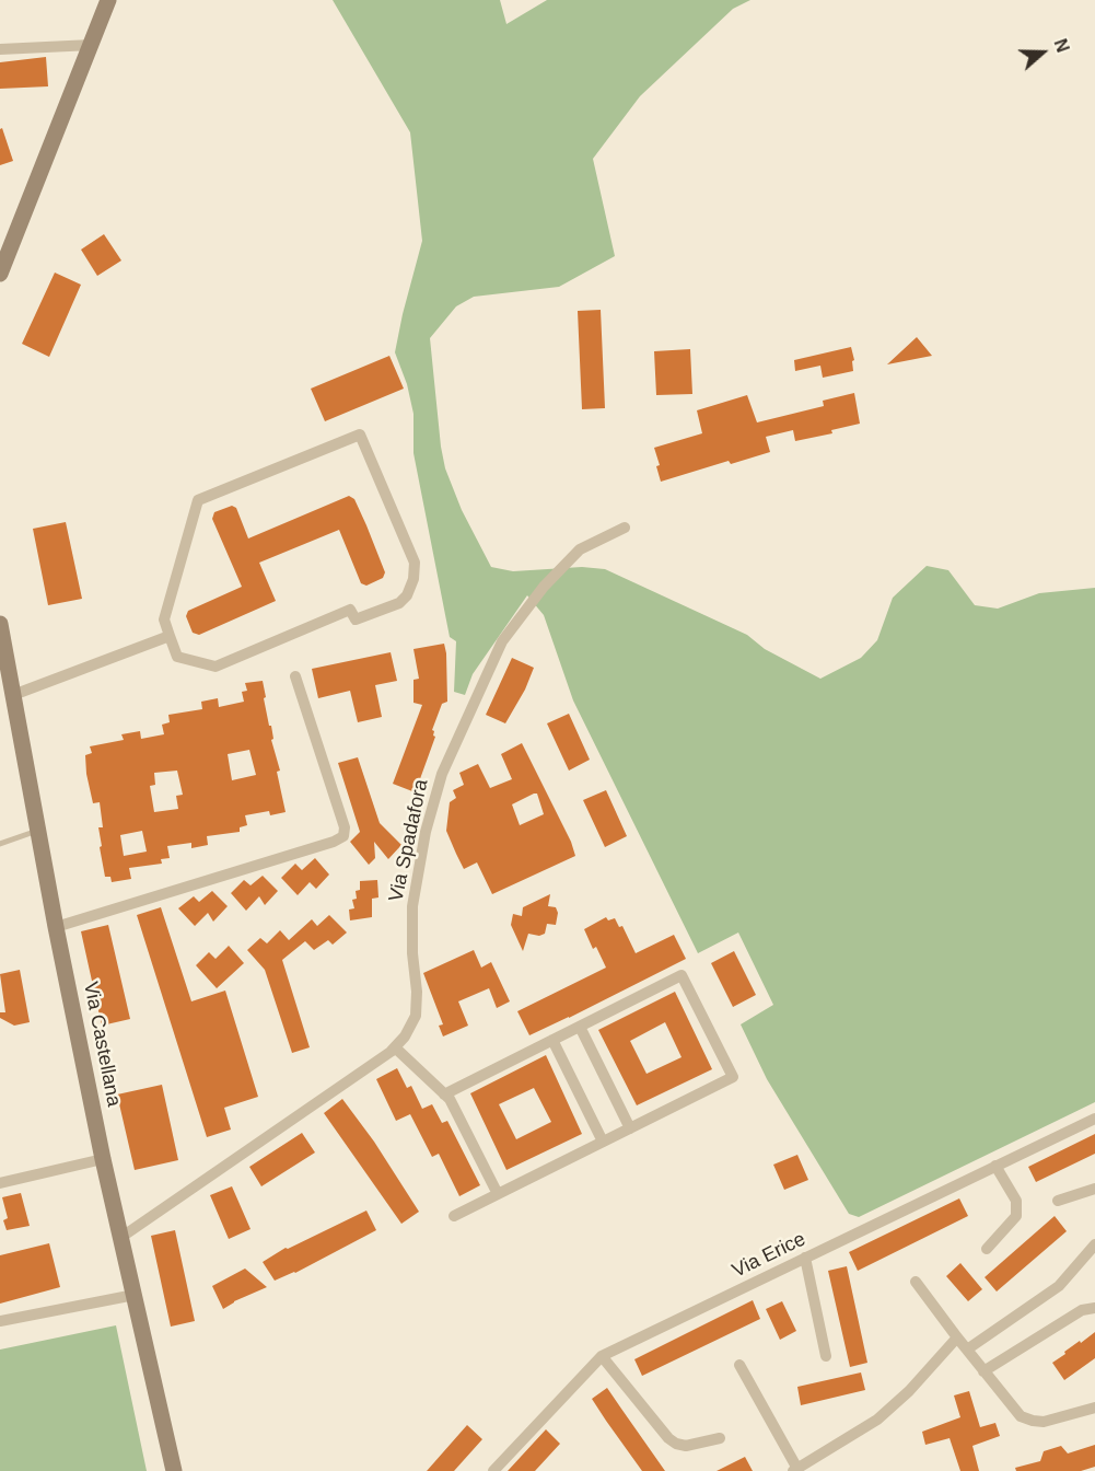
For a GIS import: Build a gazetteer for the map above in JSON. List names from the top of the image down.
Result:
{
  "streets": {
    "main road": ["Via Castellana"],
    "street": ["Via Spadafora", "Via Erice"]
  },
  "crossings": [
    ["Via Spadafora", "Via Castellana"]
  ],
  "north": "right"
}
